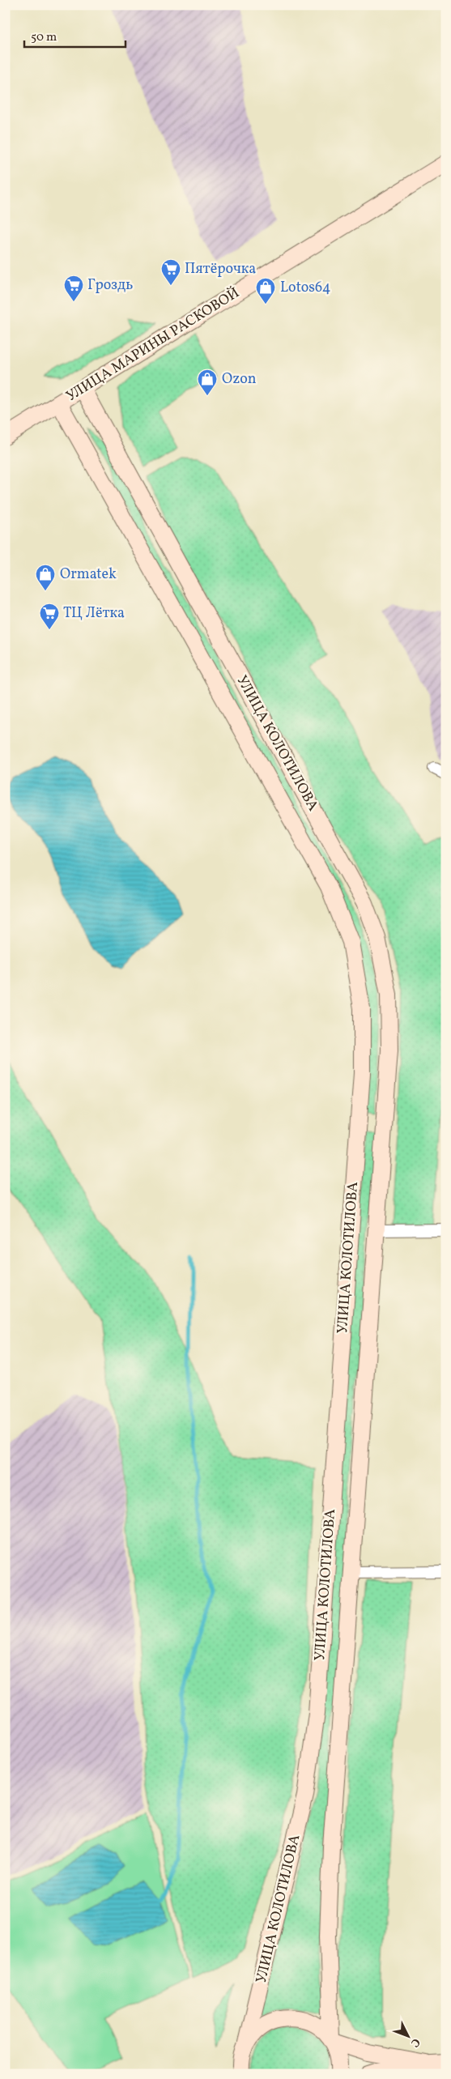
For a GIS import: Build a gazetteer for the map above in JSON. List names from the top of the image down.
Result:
{
  "streets": {
    "main road": ["УЛИЦА МАРИНЫ РАСКОВОЙ", "УЛИЦА КОЛОТИЛОВА"]
  },
  "crossings": [
    ["УЛИЦА МАРИНЫ РАСКОВОЙ", "УЛИЦА КОЛОТИЛОВА"]
  ],
  "places": {
    "supermarket": ["Пятёрочка", "Гроздь", "ТЦ Лётка"],
    "shop": ["Lotos64", "Ozon", "Ormatek"]
  },
  "scale_bar": "50 m",
  "north": "bottom right"
}
